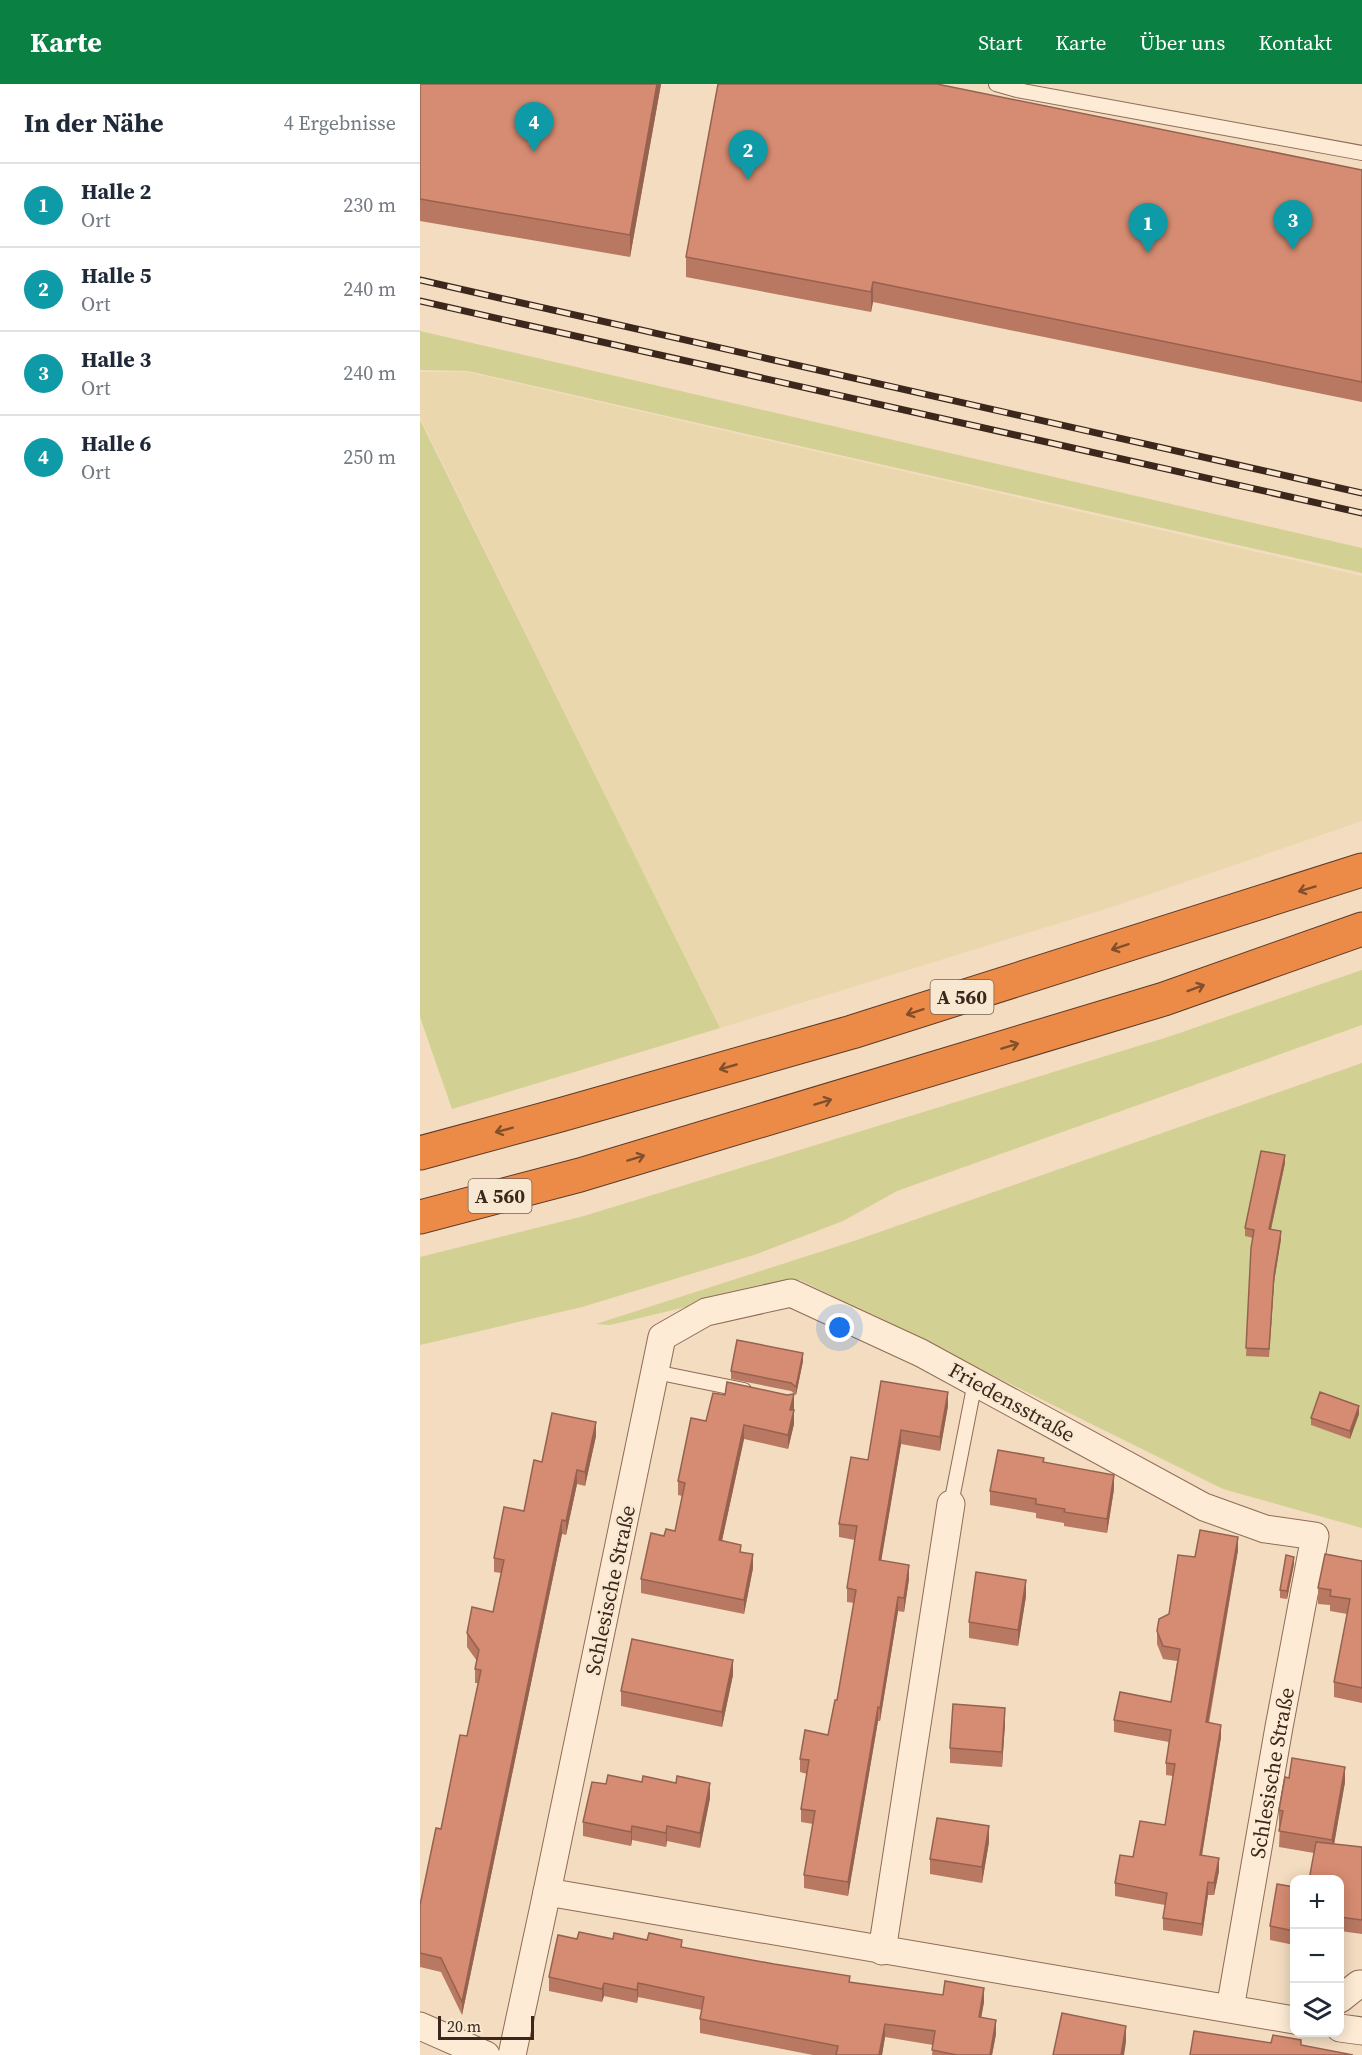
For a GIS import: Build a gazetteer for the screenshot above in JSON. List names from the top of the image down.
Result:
{
  "streets": {
    "highway": ["A 560"],
    "street": ["Friedensstraße", "Schlesische Straße"]
  },
  "crossings": [
    ["Friedensstraße", "Schlesische Straße"]
  ],
  "scale_bar": "20 m",
  "page": {
    "header": "Karte",
    "nav": [
      "Start",
      "Karte",
      "Über uns",
      "Kontakt"
    ],
    "heading": ["In der Nähe", "4 Ergebnisse"],
    "pins": [
      "4",
      "2",
      "3",
      "1"
    ],
    "list": [
      {
        "mark": "1",
        "name": "Halle 2",
        "note": "Ort",
        "value": "230 m"
      },
      {
        "mark": "2",
        "name": "Halle 5",
        "note": "Ort",
        "value": "240 m"
      },
      {
        "mark": "3",
        "name": "Halle 3",
        "note": "Ort",
        "value": "240 m"
      },
      {
        "mark": "4",
        "name": "Halle 6",
        "note": "Ort",
        "value": "250 m"
      }
    ],
    "map_buttons": ["+", "−"],
    "scale": "20 m"
  }
}
